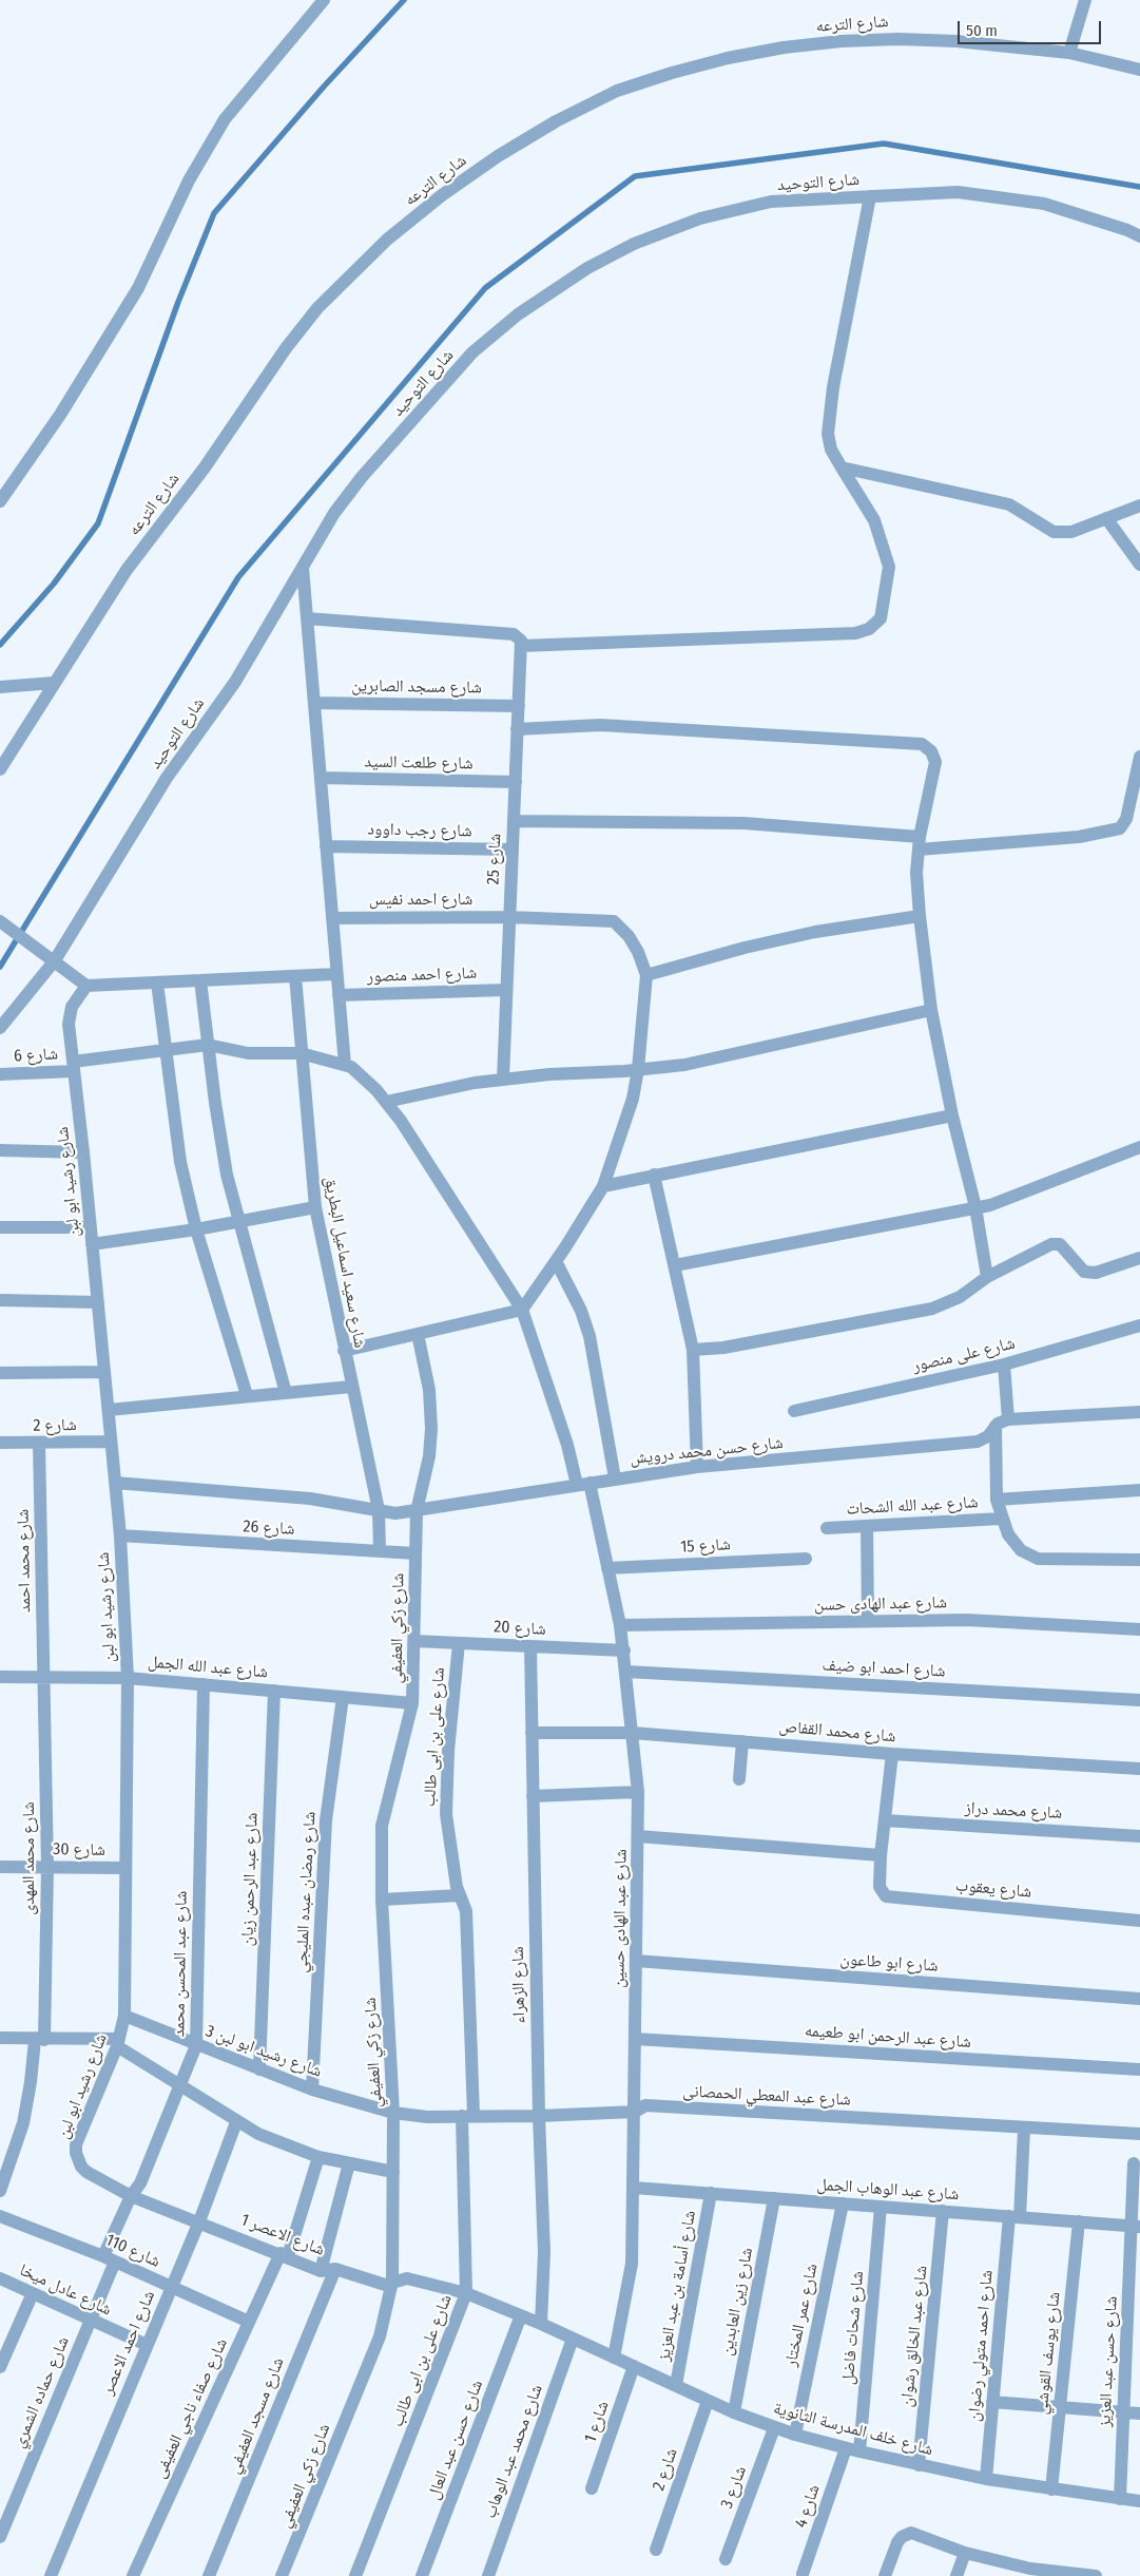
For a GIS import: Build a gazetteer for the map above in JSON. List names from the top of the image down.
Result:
{
  "streets": {
    "street": [
      "شارع الترعه",
      "شارع التوحيد",
      "شارع مسجد الصابرين",
      "شارع طلعت السيد",
      "شارع رجب داوود",
      "شارع 25",
      "شارع احمد نفيس",
      "شارع احمد منصور",
      "شارع 6",
      "شارع رشيد ابو لبن",
      "شارع سعيد اسماعيل البطريق",
      "شارع على منصور",
      "شارع 2",
      "شارع حسن محمد درويش",
      "شارع عبد الله الشحات",
      "شارع 26",
      "شارع 15",
      "شارع محمد احمد",
      "شارع عبد الهادى حسن",
      "شارع زكي العفيفي",
      "شارع 20",
      "شارع عبد الله الجمل",
      "شارع احمد ابو ضيف",
      "شارع محمد القفاص",
      "شارع على بن ابى طالب",
      "شارع محمد دراز",
      "شارع 30",
      "شارع محمد المهدى",
      "شارع عبد الرحمن زيان",
      "شارع يعقوب",
      "شارع رمضان عبده المليجي",
      "شارع عبد الهادى حسين",
      "شارع ابو طاعون",
      "شارع عبد المحسن محمد",
      "شارع الزهراء",
      "شارع عبد الرحمن ابو طعيمه",
      "شارع رشيد ابو لبن 3",
      "شارع عبد المعطي الحمصانى",
      "شارع عبد الوهاب الجمل",
      "شارع الاعصر 1",
      "شارع 110",
      "شارع أسامة بن عبد العزيز",
      "شارع عادل ميخا",
      "شارع زين العابدين",
      "شارع عمر المختار",
      "شارع شحات فاضل",
      "شارع عبد الخالق رشوان",
      "شارع احمد الاعصر",
      "شارع احمد متولي رضوان",
      "شارع يوسف القوشي",
      "شارع حسن عبد العزيز",
      "شارع حماده الشمري",
      "شارع صفاء ناجي العفيفى",
      "شارع مسجد العفيفي",
      "شارع 1",
      "شارع خلف المدرسة الثانوية",
      "شارع حسن عبد العال",
      "شارع محمد عبد الوهاب",
      "شارع 3",
      "شارع 4"
    ]
  },
  "crossings": [
    ["شارع مسجد الصابرين", "شارع 25"],
    ["شارع طلعت السيد", "شارع 25"],
    ["شارع رجب داوود", "شارع 25"],
    ["شارع 25", "شارع احمد نفيس"],
    ["شارع 25", "شارع احمد منصور"],
    ["شارع 6", "شارع رشيد ابو لبن"],
    ["شارع 6", "شارع سعيد اسماعيل البطريق"],
    ["شارع 6", "شارع عبد الهادى حسين"],
    ["شارع رشيد ابو لبن", "شارع 2"],
    ["شارع رشيد ابو لبن", "شارع حسن محمد درويش"],
    ["شارع رشيد ابو لبن", "شارع 26"],
    ["شارع رشيد ابو لبن", "شارع عبد الله الجمل"],
    ["شارع رشيد ابو لبن", "شارع 30"],
    ["شارع رشيد ابو لبن", "شارع عبد المحسن محمد"],
    ["شارع رشيد ابو لبن", "شارع رشيد ابو لبن 3"],
    ["شارع رشيد ابو لبن", "شارع الاعصر 1"],
    ["شارع سعيد اسماعيل البطريق", "شارع حسن محمد درويش"],
    ["شارع سعيد اسماعيل البطريق", "شارع 26"],
    ["شارع 2", "شارع محمد احمد"],
    ["شارع 2", "شارع خلف المدرسة الثانوية"],
    ["شارع حسن محمد درويش", "شارع زكي العفيفي"],
    ["شارع حسن محمد درويش", "شارع عبد الهادى حسين"],
    ["شارع 26", "شارع زكي العفيفي"],
    ["شارع 15", "شارع عبد الهادى حسين"],
    ["شارع محمد احمد", "شارع عبد الله الجمل"],
    ["شارع محمد احمد", "شارع محمد المهدى"],
    ["شارع عبد الهادى حسن", "شارع عبد الهادى حسين"],
    ["شارع زكي العفيفي", "شارع 20"],
    ["شارع زكي العفيفي", "شارع عبد الله الجمل"],
    ["شارع زكي العفيفي", "شارع رشيد ابو لبن 3"],
    ["شارع زكي العفيفي", "شارع عبد المعطي الحمصانى"],
    ["شارع زكي العفيفي", "شارع الاعصر 1"],
    ["شارع 20", "شارع على بن ابى طالب"],
    ["شارع 20", "شارع عبد الهادى حسين"],
    ["شارع 20", "شارع الزهراء"],
    ["شارع عبد الله الجمل", "شارع محمد المهدى"],
    ["شارع عبد الله الجمل", "شارع عبد الرحمن زيان"],
    ["شارع عبد الله الجمل", "شارع رمضان عبده المليجي"],
    ["شارع عبد الله الجمل", "شارع عبد المحسن محمد"],
    ["شارع احمد ابو ضيف", "شارع عبد الهادى حسين"],
    ["شارع محمد القفاص", "شارع عبد الهادى حسين"],
    ["شارع محمد القفاص", "شارع الزهراء"],
    ["شارع على بن ابى طالب", "شارع عبد المعطي الحمصانى"],
    ["شارع على بن ابى طالب", "شارع الاعصر 1"],
    ["شارع 30", "شارع محمد المهدى"],
    ["شارع عبد الرحمن زيان", "شارع رشيد ابو لبن 3"],
    ["شارع رمضان عبده المليجي", "شارع رشيد ابو لبن 3"],
    ["شارع عبد الهادى حسين", "شارع ابو طاعون"],
    ["شارع عبد الهادى حسين", "شارع عبد الرحمن ابو طعيمه"],
    ["شارع عبد الهادى حسين", "شارع عبد المعطي الحمصانى"],
    ["شارع عبد الهادى حسين", "شارع عبد الوهاب الجمل"],
    ["شارع عبد الهادى حسين", "شارع خلف المدرسة الثانوية"],
    ["شارع عبد المحسن محمد", "شارع رشيد ابو لبن 3"],
    ["شارع عبد المحسن محمد", "شارع الاعصر 1"],
    ["شارع عبد المحسن محمد", "شارع 110"],
    ["شارع عبد المحسن محمد", "شارع حماده الشمري"],
    ["شارع الزهراء", "شارع عبد المعطي الحمصانى"],
    ["شارع الزهراء", "شارع الاعصر 1"],
    ["شارع رشيد ابو لبن 3", "شارع عبد المعطي الحمصانى"],
    ["شارع عبد المعطي الحمصانى", "شارع احمد متولي رضوان"],
    ["شارع عبد الوهاب الجمل", "شارع أسامة بن عبد العزيز"],
    ["شارع عبد الوهاب الجمل", "شارع زين العابدين"],
    ["شارع عبد الوهاب الجمل", "شارع عمر المختار"],
    ["شارع عبد الوهاب الجمل", "شارع شحات فاضل"],
    ["شارع عبد الوهاب الجمل", "شارع عبد الخالق رشوان"],
    ["شارع عبد الوهاب الجمل", "شارع احمد متولي رضوان"],
    ["شارع عبد الوهاب الجمل", "شارع يوسف القوشي"],
    ["شارع عبد الوهاب الجمل", "شارع حسن عبد العزيز"],
    ["شارع الاعصر 1", "شارع احمد الاعصر"],
    ["شارع الاعصر 1", "شارع صفاء ناجي العفيفى"],
    ["شارع الاعصر 1", "شارع مسجد العفيفي"],
    ["شارع الاعصر 1", "شارع خلف المدرسة الثانوية"],
    ["شارع الاعصر 1", "شارع حسن عبد العال"],
    ["شارع الاعصر 1", "شارع محمد عبد الوهاب"],
    ["شارع 110", "شارع احمد الاعصر"],
    ["شارع 110", "شارع حماده الشمري"],
    ["شارع 110", "شارع صفاء ناجي العفيفى"],
    ["شارع أسامة بن عبد العزيز", "شارع خلف المدرسة الثانوية"],
    ["شارع عادل ميخا", "شارع احمد الاعصر"],
    ["شارع عادل ميخا", "شارع حماده الشمري"],
    ["شارع زين العابدين", "شارع خلف المدرسة الثانوية"],
    ["شارع عمر المختار", "شارع خلف المدرسة الثانوية"],
    ["شارع شحات فاضل", "شارع خلف المدرسة الثانوية"],
    ["شارع شحات فاضل", "شارع 4"],
    ["شارع عبد الخالق رشوان", "شارع خلف المدرسة الثانوية"],
    ["شارع احمد متولي رضوان", "شارع خلف المدرسة الثانوية"],
    ["شارع يوسف القوشي", "شارع خلف المدرسة الثانوية"],
    ["شارع حسن عبد العزيز", "شارع خلف المدرسة الثانوية"],
    ["شارع 1", "شارع خلف المدرسة الثانوية"],
    ["شارع خلف المدرسة الثانوية", "شارع محمد عبد الوهاب"],
    ["شارع خلف المدرسة الثانوية", "شارع 3"],
    ["شارع خلف المدرسة الثانوية", "شارع 4"]
  ],
  "scale_bar": "50 m"
}
